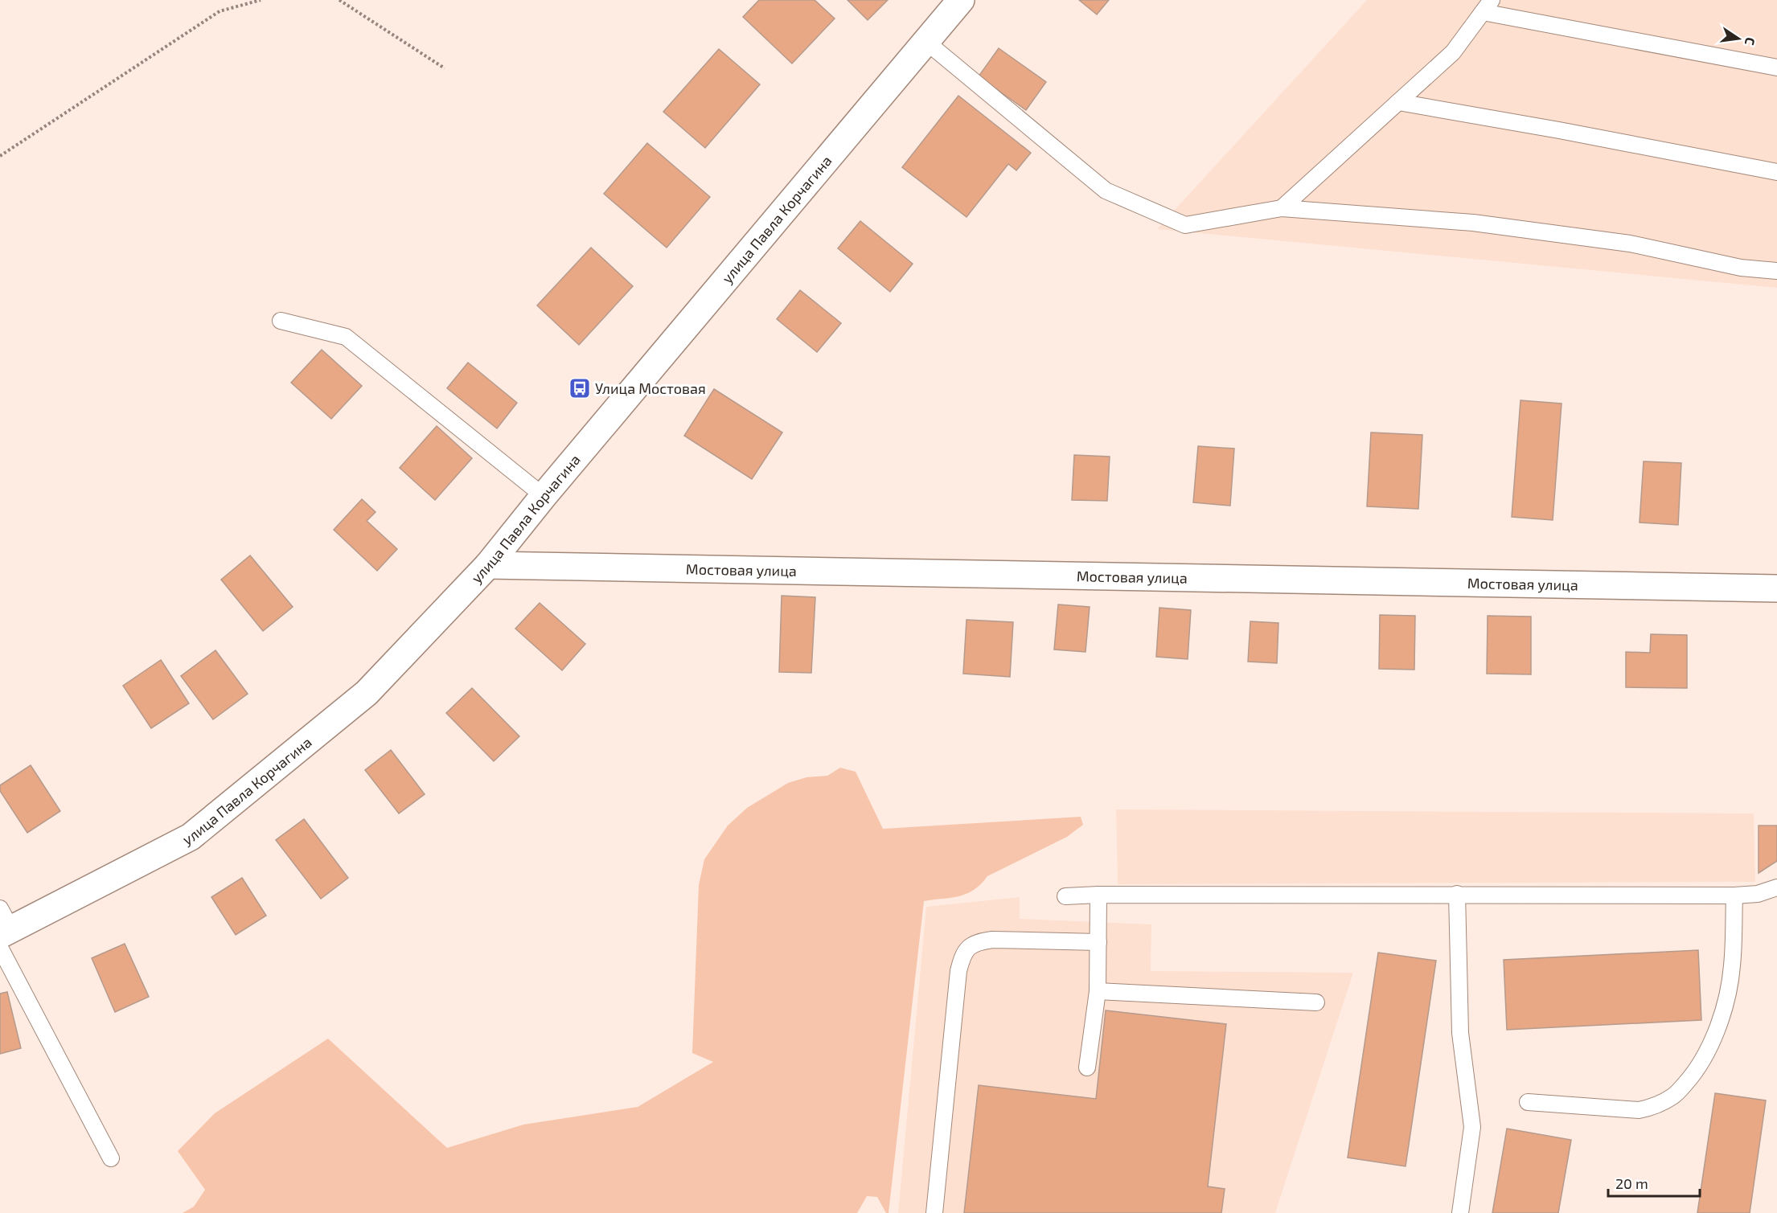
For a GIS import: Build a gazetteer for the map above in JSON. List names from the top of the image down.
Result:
{
  "streets": {
    "main road": ["улица Павла Корчагина", "Мостовая улица"]
  },
  "crossings": [
    ["улица Павла Корчагина", "Мостовая улица"]
  ],
  "places": {
    "bus stop": ["Улица Мостовая"]
  },
  "scale_bar": "20 m",
  "north": "right"
}
